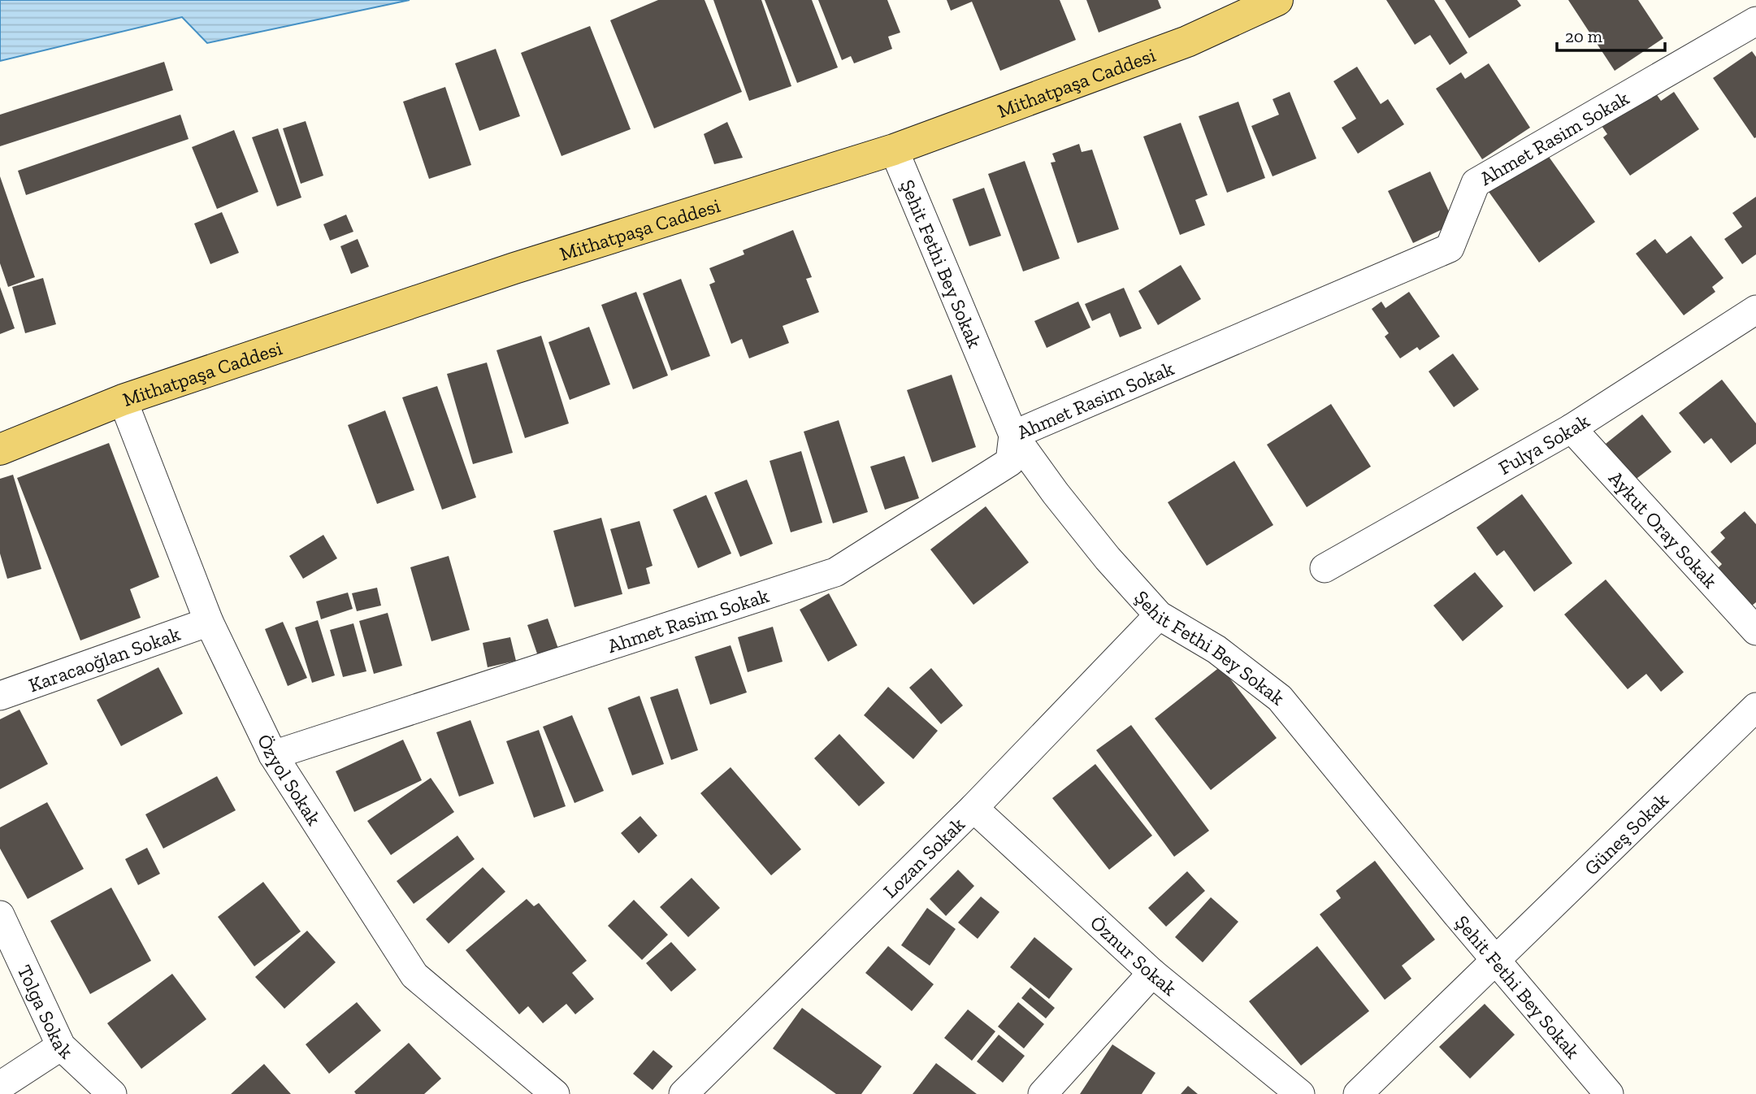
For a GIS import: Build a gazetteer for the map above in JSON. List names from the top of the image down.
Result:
{
  "streets": {
    "main road": ["Mithatpaşa Caddesi"],
    "street": [
      "Ahmet Rasim Sokak",
      "Şehit Fethi Bey Sokak",
      "Fulya Sokak",
      "Aykut Oray Sokak",
      "Karacaoğlan Sokak",
      "Özyol Sokak",
      "Güneş Sokak",
      "Lozan Sokak",
      "Öznur Sokak",
      "Tolga Sokak"
    ]
  },
  "crossings": [
    ["Mithatpaşa Caddesi", "Şehit Fethi Bey Sokak"],
    ["Mithatpaşa Caddesi", "Özyol Sokak"],
    ["Ahmet Rasim Sokak", "Şehit Fethi Bey Sokak"],
    ["Ahmet Rasim Sokak", "Özyol Sokak"],
    ["Şehit Fethi Bey Sokak", "Güneş Sokak"],
    ["Şehit Fethi Bey Sokak", "Lozan Sokak"],
    ["Fulya Sokak", "Aykut Oray Sokak"],
    ["Karacaoğlan Sokak", "Özyol Sokak"],
    ["Lozan Sokak", "Öznur Sokak"]
  ],
  "scale_bar": "20 m"
}
